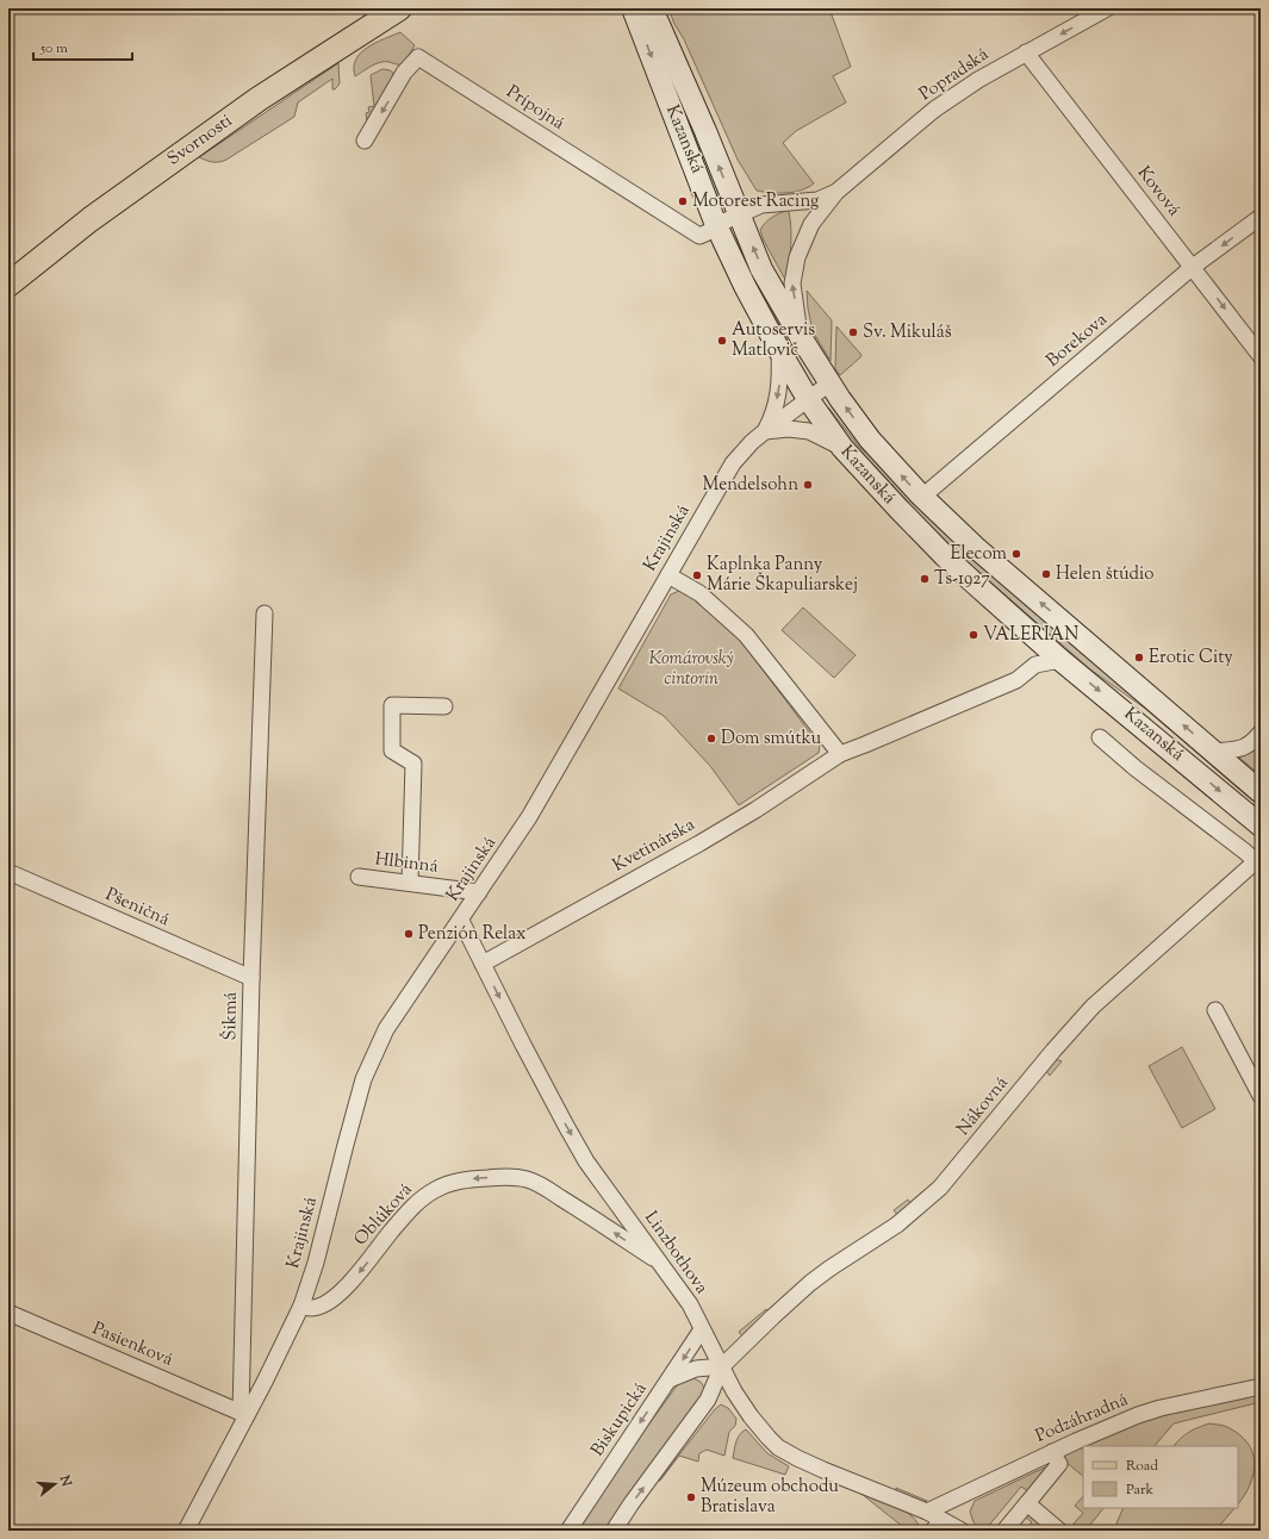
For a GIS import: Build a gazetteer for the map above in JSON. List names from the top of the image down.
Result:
{
  "streets": {
    "main road": ["Kazanská", "Svornosti"],
    "street": [
      "Popradská",
      "Prípojná",
      "Kovová",
      "Borekova",
      "Krajinská",
      "Kvetinárska",
      "Hlbinná",
      "Pšeničná",
      "Šikmá",
      "Nákovná",
      "Oblúková",
      "Linzbothova",
      "Pasienková",
      "Podzáhradná",
      "Biskupická"
    ]
  },
  "crossings": [
    ["Popradská", "Prípojná"],
    ["Popradská", "Kazanská"],
    ["Popradská", "Kovová"],
    ["Prípojná", "Kazanská"],
    ["Kazanská", "Borekova"],
    ["Kazanská", "Krajinská"],
    ["Kazanská", "Kvetinárska"],
    ["Kovová", "Borekova"],
    ["Krajinská", "Hlbinná"],
    ["Krajinská", "Šikmá"],
    ["Krajinská", "Oblúková"],
    ["Krajinská", "Linzbothova"],
    ["Krajinská", "Pasienková"],
    ["Kvetinárska", "Linzbothova"],
    ["Pšeničná", "Šikmá"],
    ["Šikmá", "Pasienková"],
    ["Nákovná", "Linzbothova"],
    ["Oblúková", "Linzbothova"],
    ["Linzbothova", "Podzáhradná"],
    ["Linzbothova", "Biskupická"]
  ],
  "one_way": ["Oblúková", "Linzbothova"],
  "parks": ["Komárovský cintorín"],
  "places": [
    "Motorest Racing",
    "Sv. Mikuláš",
    "Autoservis Matlovič",
    "Mendelsohn",
    "Elecom",
    "Helen štúdio",
    "Kaplnka Panny Márie Škapuliarskej",
    "Ts-1927",
    "VALERIAN",
    "Erotic City",
    "Dom smútku",
    "Penzión Relax",
    "Múzeum obchodu Bratislava"
  ],
  "legend": ["Road", "Park"],
  "scale_bar": "50 m",
  "north": "right"
}
